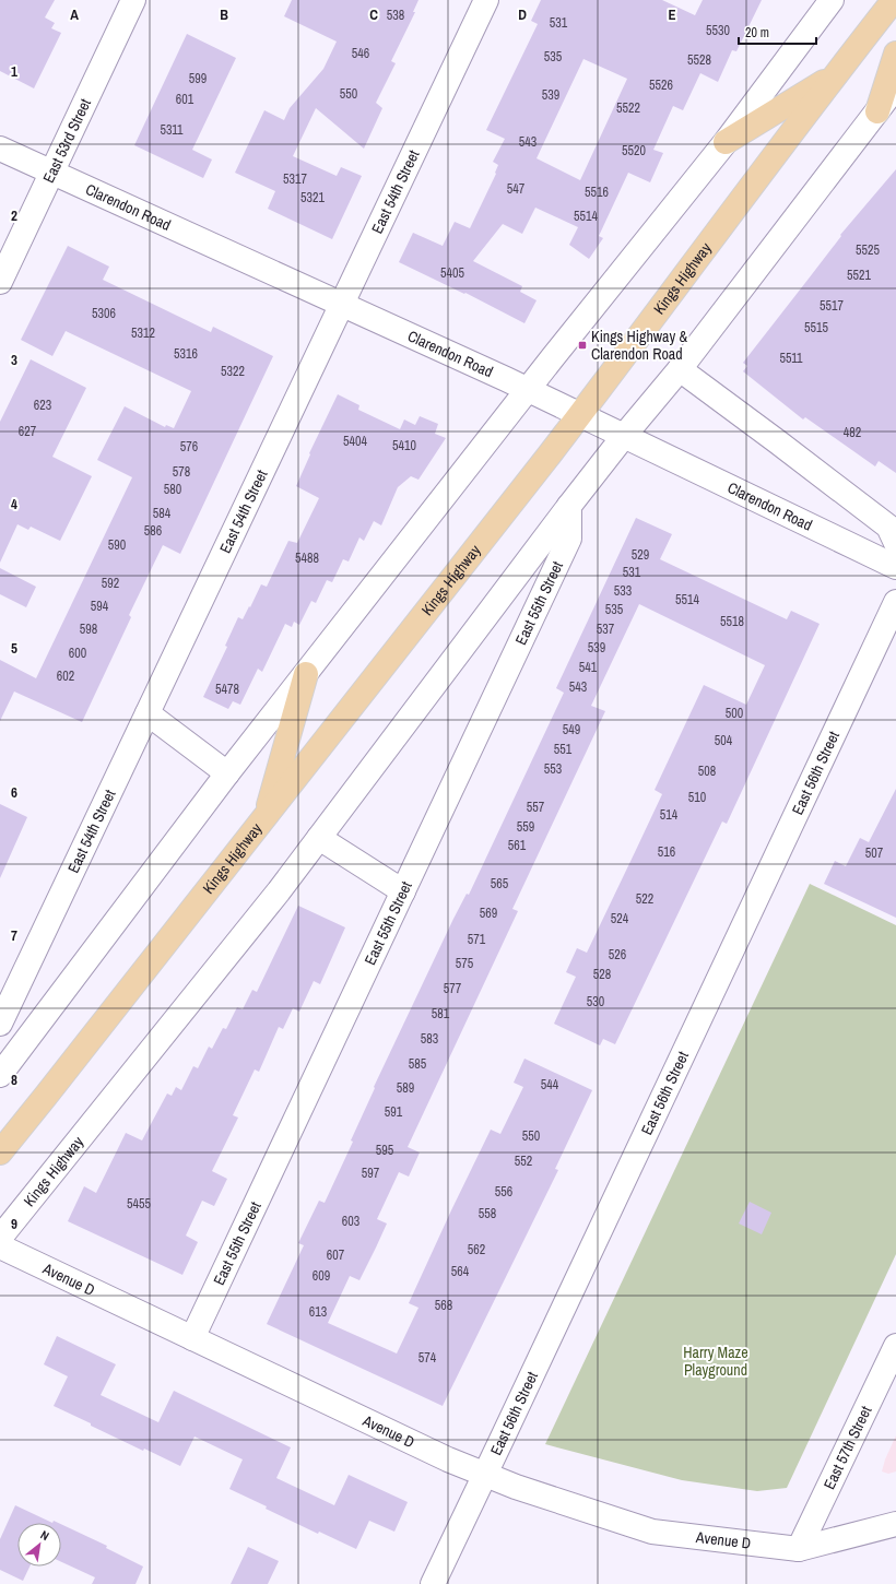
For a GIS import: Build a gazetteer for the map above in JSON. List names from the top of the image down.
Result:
{
  "streets": {
    "main road": ["Kings Highway"],
    "street": [
      "East 53rd Street",
      "East 54th Street",
      "Clarendon Road",
      "East 55th Street",
      "East 56th Street",
      "Avenue D",
      "East 57th Street"
    ]
  },
  "crossings": [
    ["East 53rd Street", "Clarendon Road"],
    ["East 54th Street", "Clarendon Road"],
    ["Clarendon Road", "Kings Highway"],
    ["Kings Highway", "East 55th Street"],
    ["East 55th Street", "Avenue D"],
    ["East 56th Street", "Avenue D"],
    ["Avenue D", "East 57th Street"]
  ],
  "parks": ["Harry Maze Playground"],
  "places": {
    "transit": ["Kings Highway & Clarendon Road"]
  },
  "house_numbers": [
    "538",
    "531",
    "5530",
    "546",
    "535",
    "5528",
    "599",
    "5526",
    "550",
    "539",
    "601",
    "5522",
    "5311",
    "543",
    "5520",
    "5317",
    "547",
    "5516",
    "5321",
    "5514",
    "5525",
    "5405",
    "5521",
    "5517",
    "5306",
    "5515",
    "5312",
    "5316",
    "5511",
    "5322",
    "623",
    "627",
    "482",
    "5404",
    "5410",
    "576",
    "578",
    "580",
    "584",
    "586",
    "590",
    "529",
    "5488",
    "531",
    "592",
    "533",
    "5514",
    "594",
    "535",
    "5518",
    "598",
    "537",
    "539",
    "600",
    "541",
    "602",
    "543",
    "5478",
    "500",
    "549",
    "504",
    "551",
    "553",
    "508",
    "510",
    "557",
    "514",
    "559",
    "561",
    "516",
    "507",
    "565",
    "522",
    "569",
    "524",
    "571",
    "526",
    "575",
    "528",
    "577",
    "530",
    "581",
    "583",
    "585",
    "544",
    "589",
    "591",
    "550",
    "595",
    "552",
    "597",
    "556",
    "5455",
    "558",
    "603",
    "562",
    "607",
    "564",
    "609",
    "568",
    "613",
    "574"
  ],
  "scale_bar": "20 m",
  "north": "top right",
  "grid": {
    "columns": [
      "A",
      "B",
      "C",
      "D",
      "E"
    ],
    "rows": [
      "1",
      "2",
      "3",
      "4",
      "5",
      "6",
      "7",
      "8",
      "9"
    ]
  }
}
